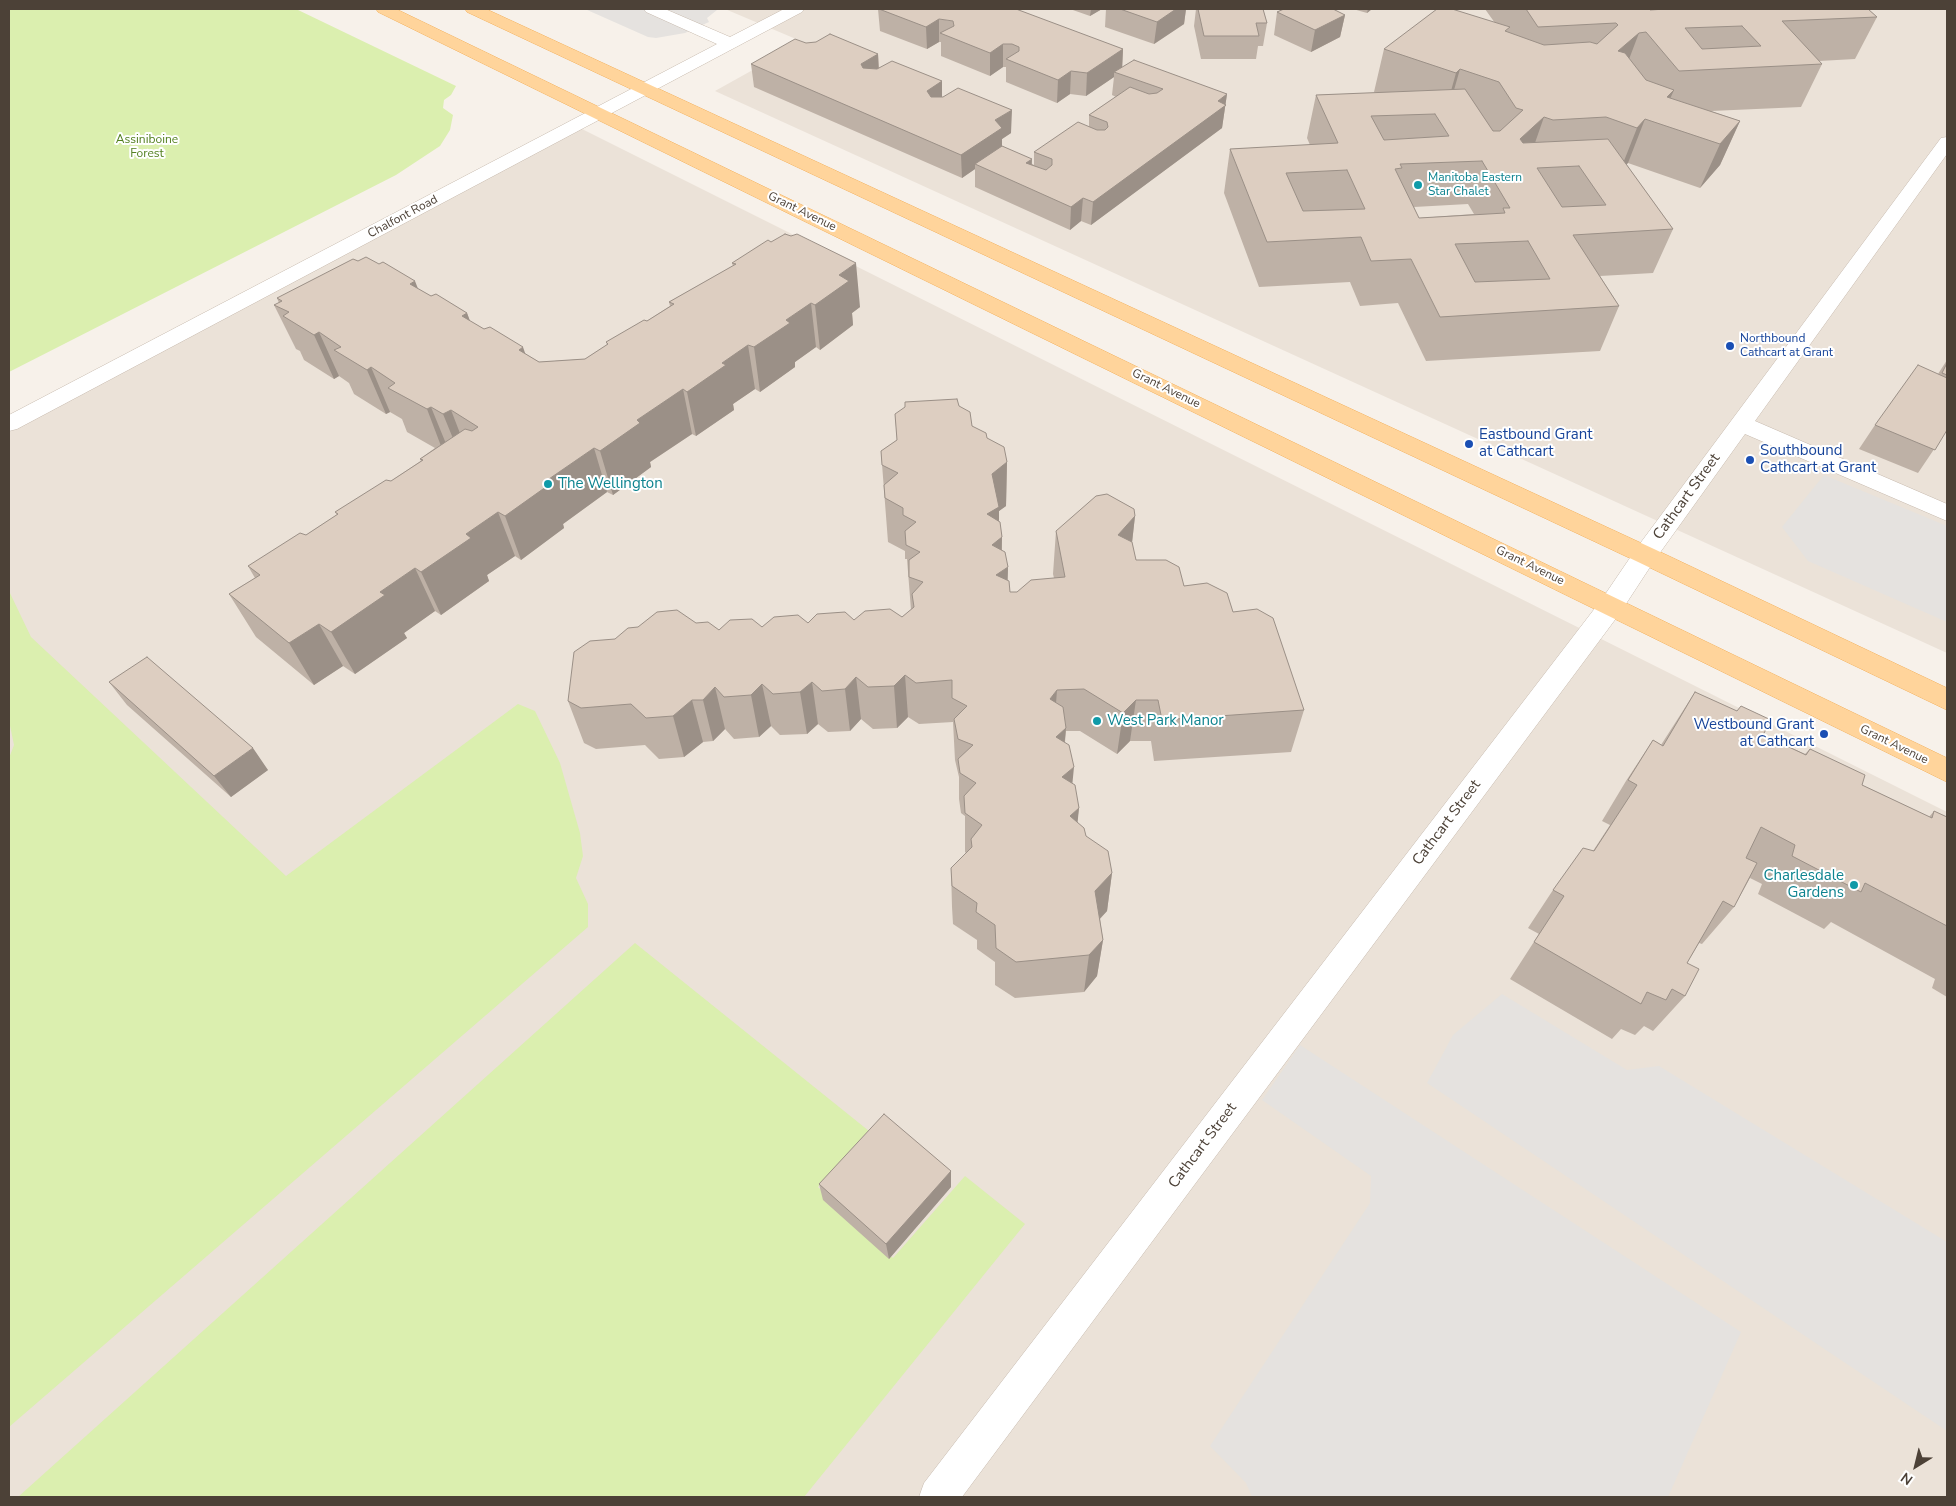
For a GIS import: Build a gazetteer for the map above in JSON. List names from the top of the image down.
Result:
{
  "streets": {
    "main road": ["Grant Avenue"],
    "street": ["Chalfont Road", "Cathcart Street"]
  },
  "crossings": [
    ["Grant Avenue", "Chalfont Road"],
    ["Grant Avenue", "Cathcart Street"]
  ],
  "parks": ["Assiniboine Forest"],
  "places": [
    "Manitoba Eastern Star Chalet",
    "Northbound Cathcart at Grant",
    "Eastbound Grant at Cathcart",
    "Southbound Cathcart at Grant",
    "The Wellington",
    "West Park Manor",
    "Westbound Grant at Cathcart",
    "Charlesdale Gardens"
  ],
  "north": "bottom left"
}
